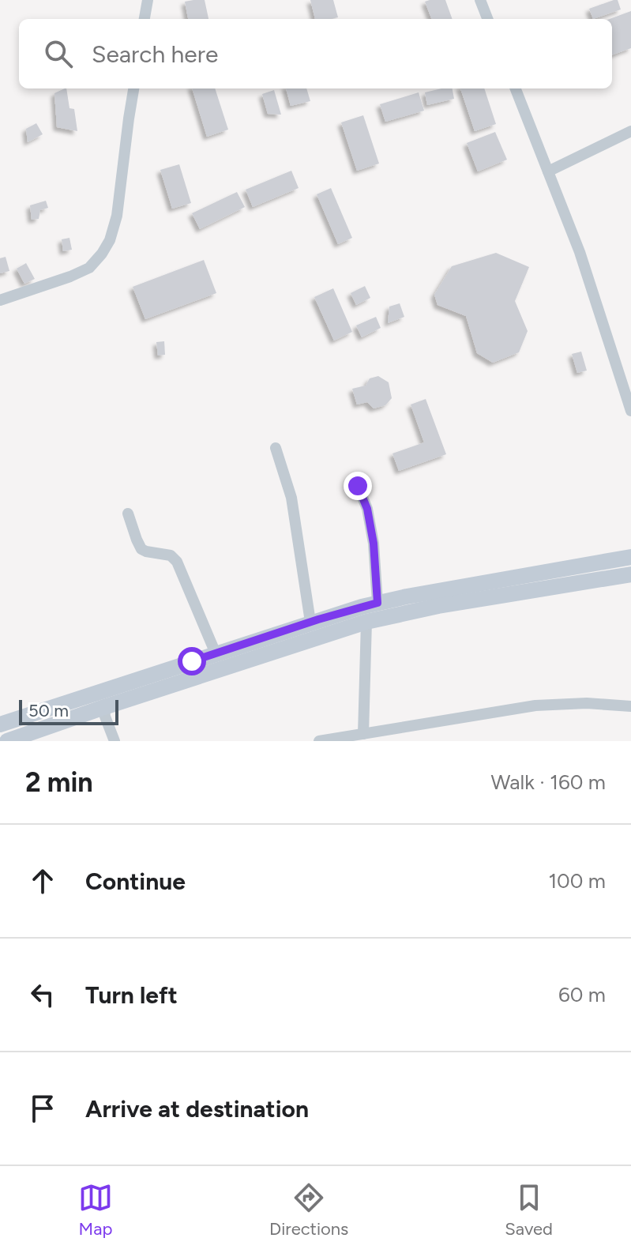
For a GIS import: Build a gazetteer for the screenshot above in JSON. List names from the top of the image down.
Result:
{
  "scale_bar": "50 m",
  "page": {
    "search": "Search here",
    "scale": "50 m",
    "heading": ["2 min", "Walk · 160 m"],
    "list": [
      ["Continue", "100 m"],
      ["Turn left", "60 m"],
      "Arrive at destination"
    ],
    "nav": ["Map", "Directions", "Saved"]
  }
}
